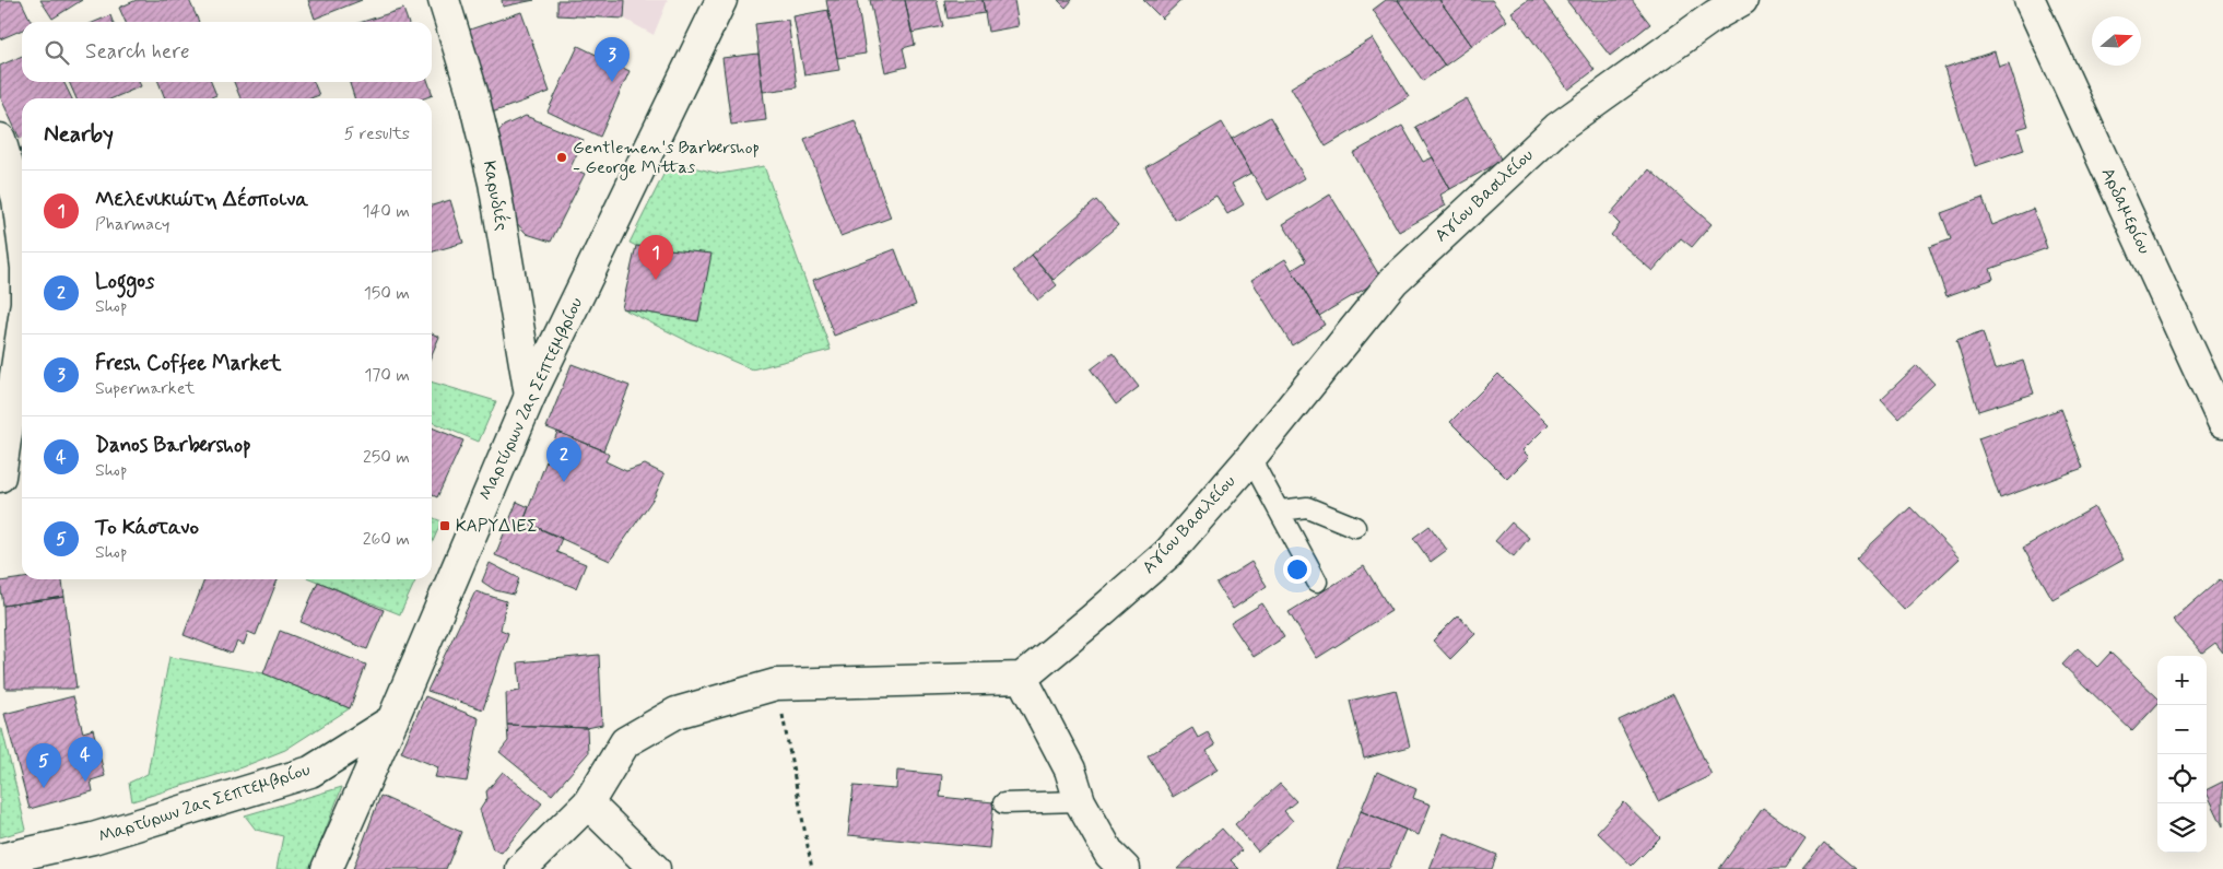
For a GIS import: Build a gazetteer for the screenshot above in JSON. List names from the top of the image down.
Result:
{
  "streets": {
    "street": [
      "Καρυδιές",
      "Αγίου Βασιλείου",
      "Αρδαμερίου",
      "Μαρτύρων 2ας Σεπτεμβρίου"
    ]
  },
  "crossings": [
    ["Καρυδιές", "Μαρτύρων 2ας Σεπτεμβρίου"]
  ],
  "places": {
    "other": ["Gentlemen's Barbershop - George Mittas"],
    "transit": ["ΚΑΡΥΔΙΕΣ"]
  },
  "north": "right",
  "page": {
    "search": "Search here",
    "pins": [
      "3",
      "1",
      "2",
      "4",
      "5"
    ],
    "heading": ["Nearby", "5 results"],
    "list": [
      {
        "mark": "1",
        "name": "Μελενικιώτη Δέσποινα",
        "note": "Pharmacy",
        "value": "140 m"
      },
      {
        "mark": "2",
        "name": "Loggos",
        "note": "Shop",
        "value": "150 m"
      },
      {
        "mark": "3",
        "name": "Fresh Coffee Market",
        "note": "Supermarket",
        "value": "170 m"
      },
      {
        "mark": "4",
        "name": "Danos Barbershop",
        "note": "Shop",
        "value": "250 m"
      },
      {
        "mark": "5",
        "name": "Το Κάστανο",
        "note": "Shop",
        "value": "260 m"
      }
    ],
    "map_buttons": ["+", "−"]
  }
}
